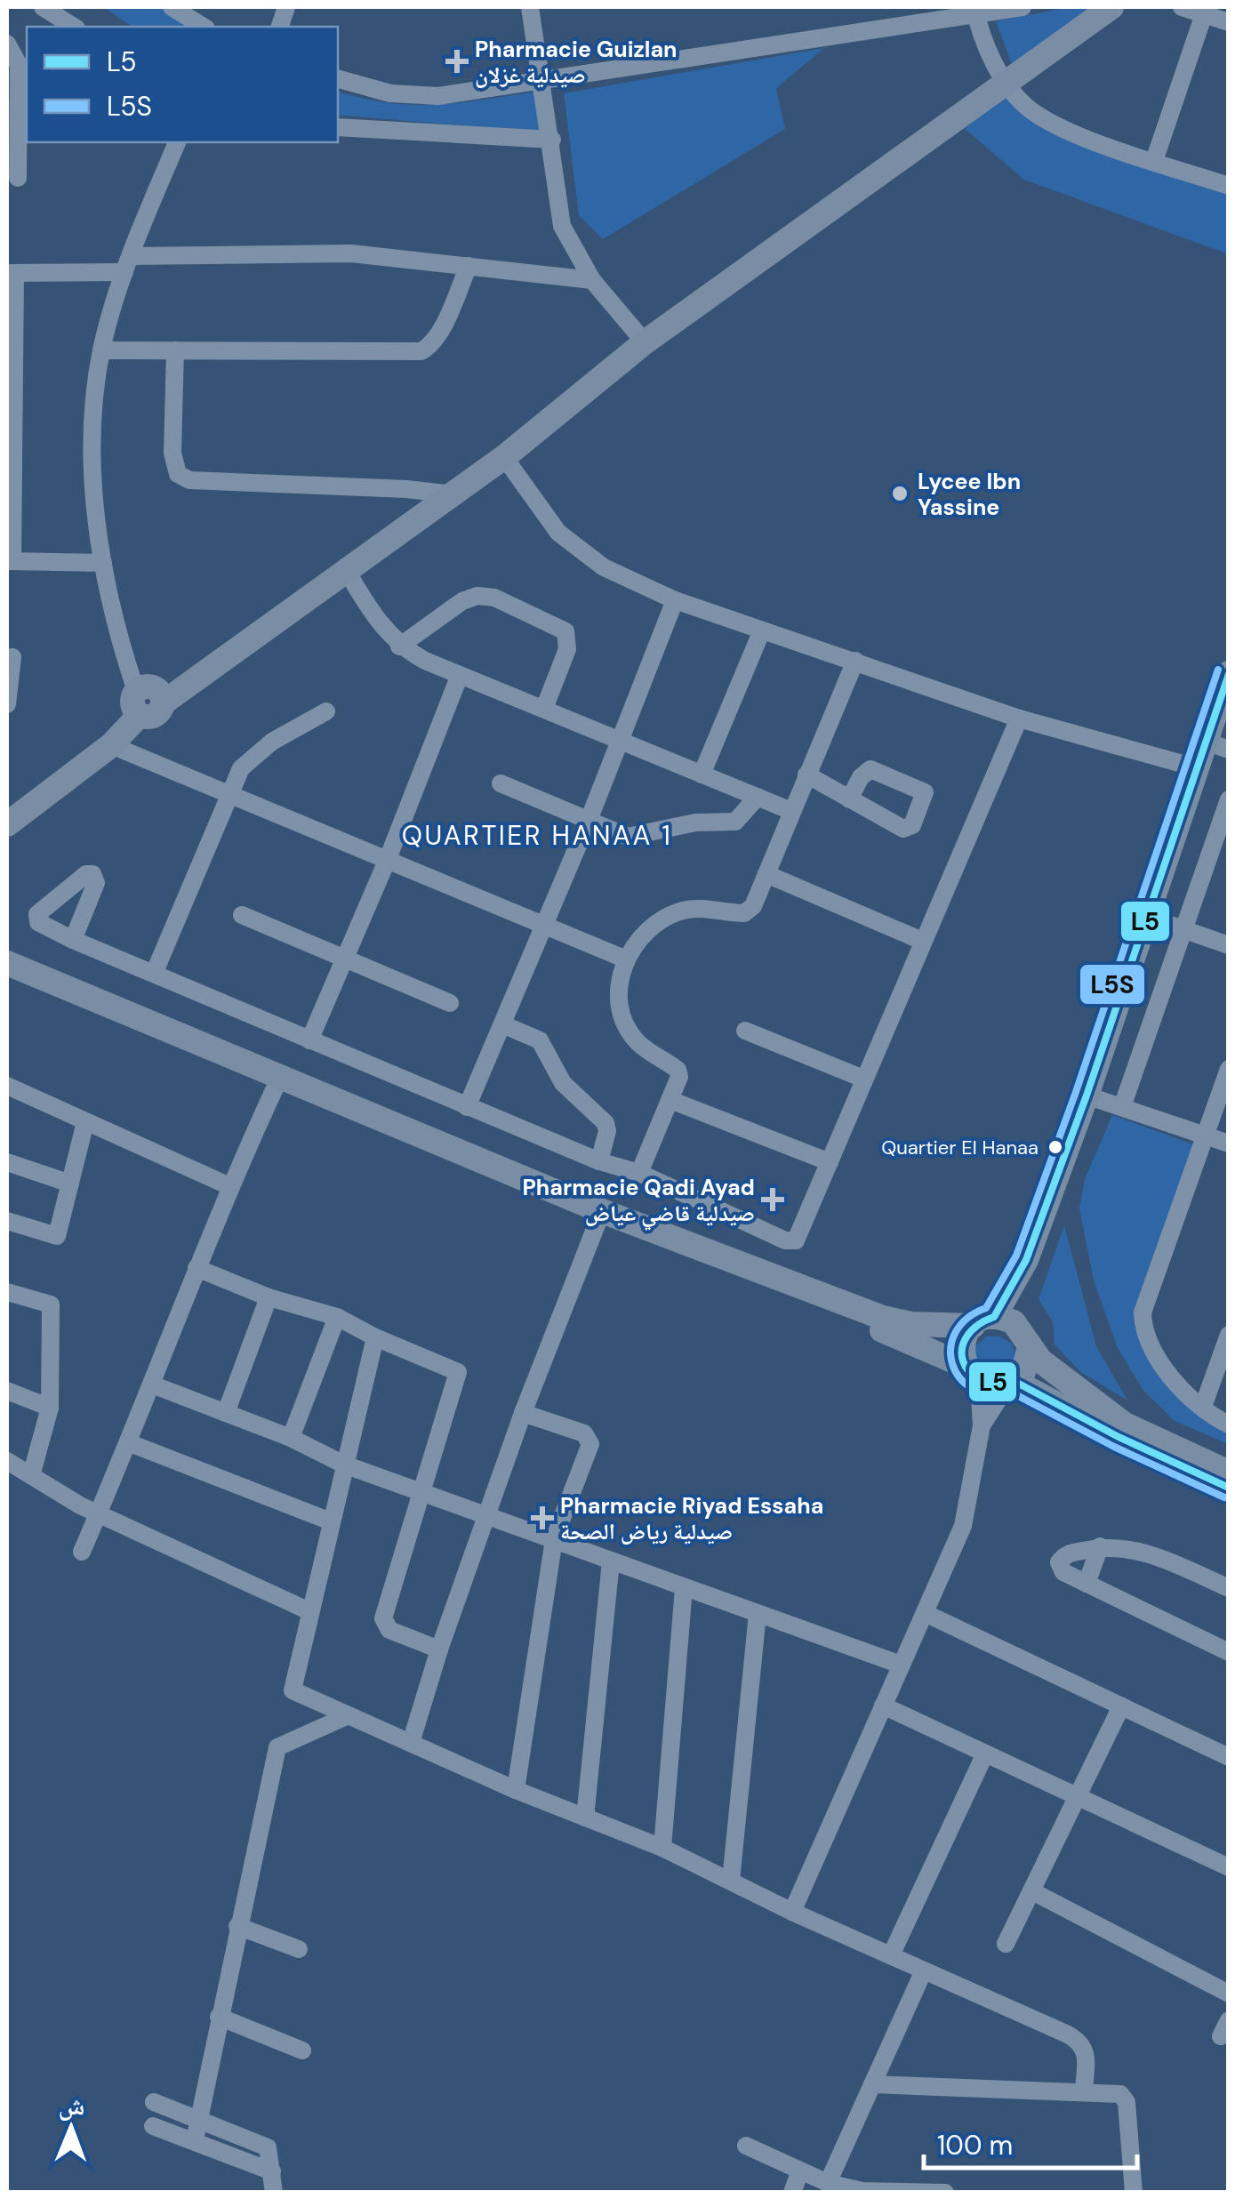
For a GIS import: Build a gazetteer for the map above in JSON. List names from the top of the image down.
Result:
{
  "districts": ["QUARTIER HANAA 1"],
  "places": {
    "health": ["Pharmacie Guizlan صيدلية غزلان", "Pharmacie Qadi Ayad صيدلية قاضي عياض", "Pharmacie Riyad Essaha صيدلية رياض الصحة"],
    "other": ["Lycee Ibn Yassine", "Quartier El Hanaa"]
  },
  "lines": ["transit line L5S", "transit line L5"],
  "legend": ["L5", "L5S"],
  "scale_bar": "100 m",
  "north": "top"
}
